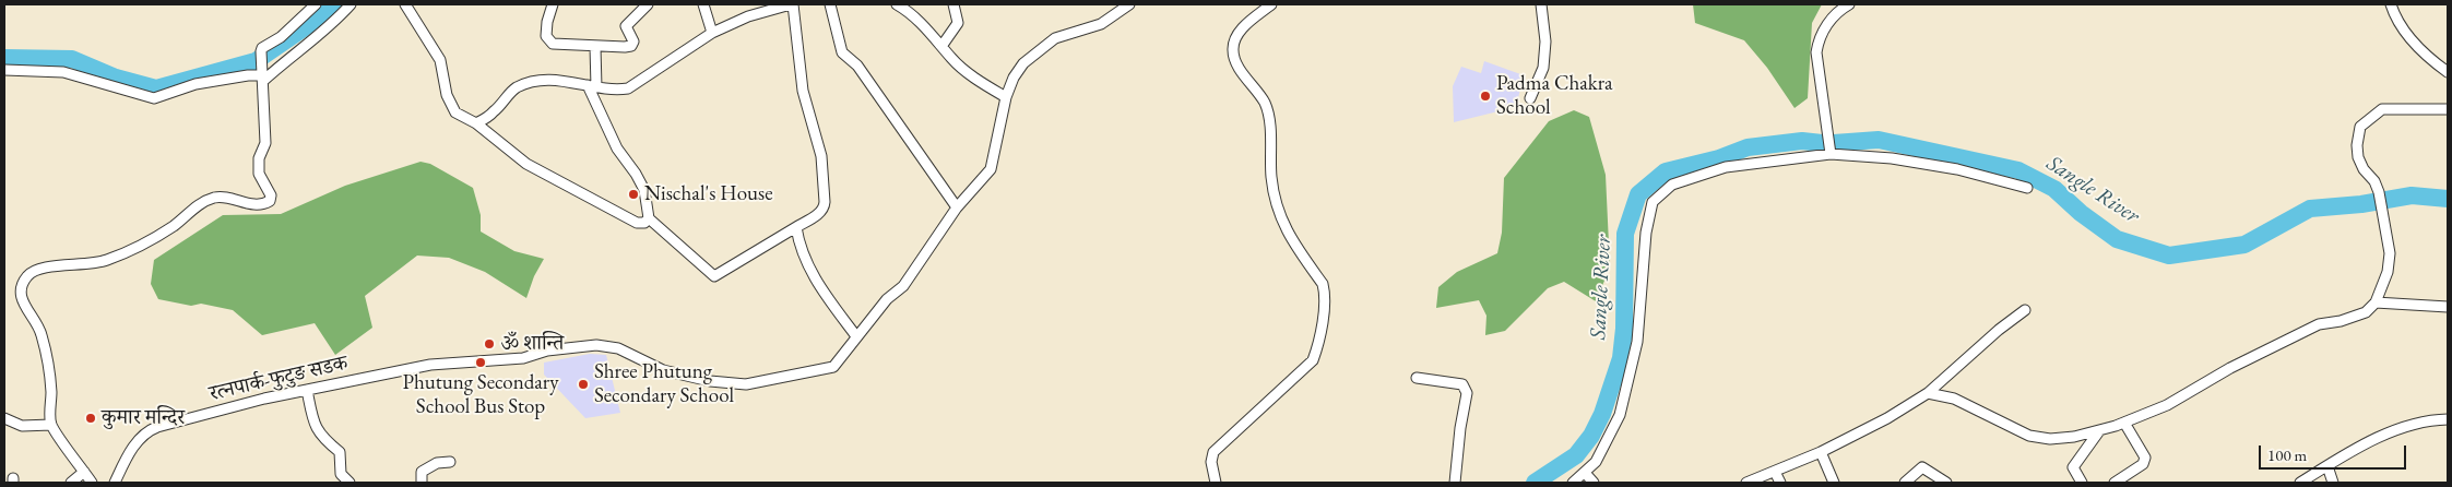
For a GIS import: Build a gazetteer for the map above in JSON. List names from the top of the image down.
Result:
{
  "streets": {
    "street": ["रत्नपार्क-फुटुङ सडक"]
  },
  "water": ["Sangle River"],
  "places": [
    "Padma Chakra School",
    "Nischal's House",
    "ॐ शान्ति",
    "Phutung Secondary School Bus Stop",
    "Shree Phutung Secondary School",
    "कुमार मन्दिर"
  ],
  "scale_bar": "100 m"
}
